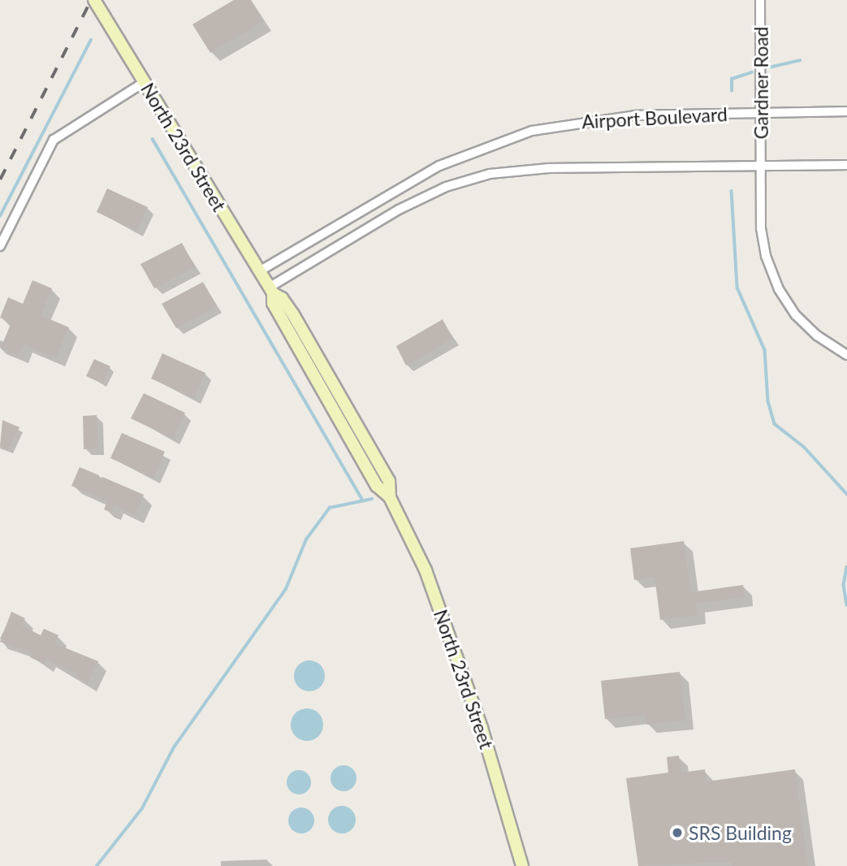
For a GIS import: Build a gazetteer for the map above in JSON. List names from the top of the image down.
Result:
{
  "streets": {
    "main road": ["North 23rd Street"],
    "street": ["Gardner Road", "Airport Boulevard"]
  },
  "crossings": [
    ["Gardner Road", "Airport Boulevard"],
    ["Airport Boulevard", "North 23rd Street"]
  ],
  "places": ["SRS Building"]
}
